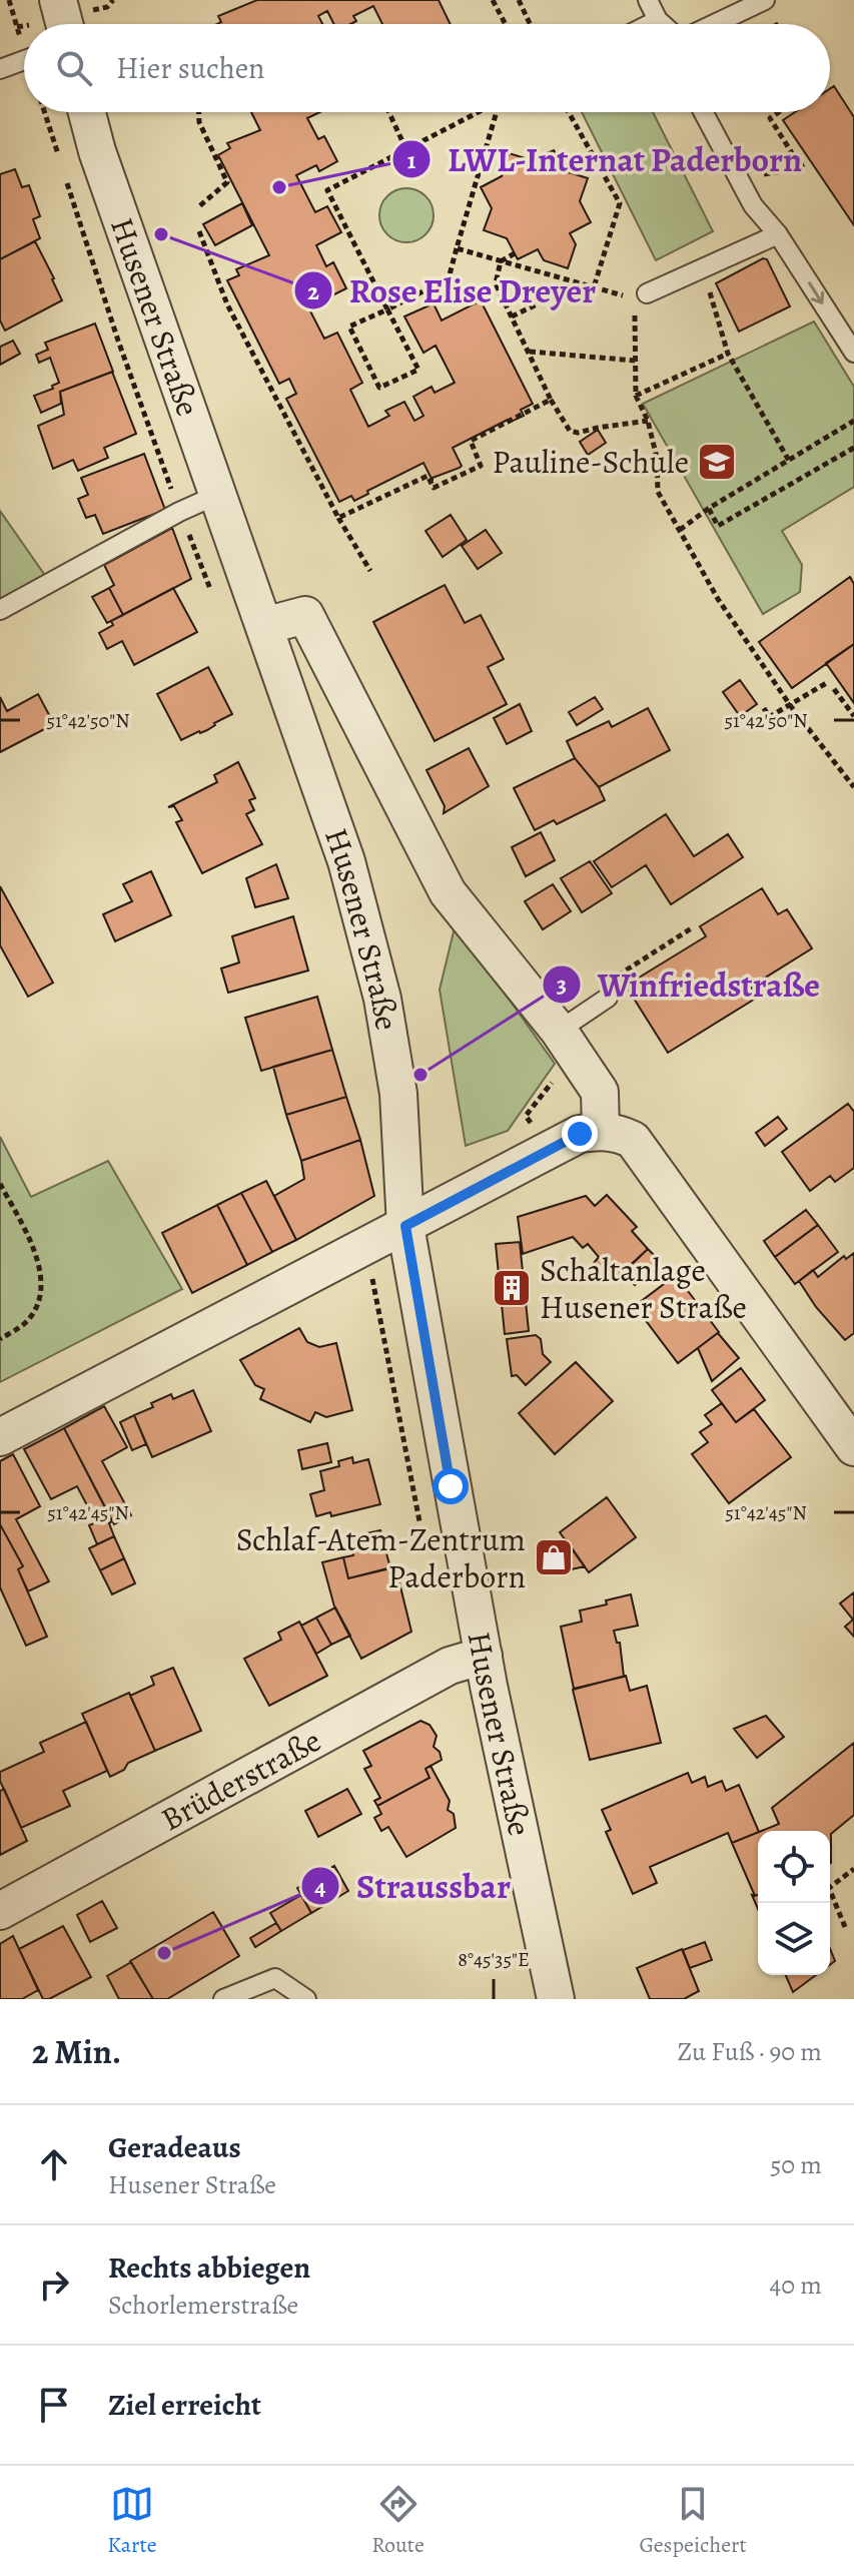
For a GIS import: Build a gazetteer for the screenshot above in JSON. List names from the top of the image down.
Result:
{
  "streets": {
    "street": ["Husener Straße", "Brüderstraße"]
  },
  "crossings": [
    ["Husener Straße", "Brüderstraße"]
  ],
  "places": {
    "other": [
      "LWL-Internat Paderborn",
      "Rose Elise Dreyer",
      "Winfriedstraße",
      "Straussbar"
    ],
    "school or university": ["Pauline-Schule"],
    "building": ["Schaltanlage Husener Straße"],
    "shop": ["Schlaf-Atem-Zentrum Paderborn"]
  },
  "page": {
    "search": "Hier suchen",
    "heading": ["2 Min.", "Zu Fuß · 90 m"],
    "list": [
      ["Geradeaus", "Husener Straße", "50 m"],
      ["Rechts abbiegen", "Schorlemerstraße", "40 m"],
      "Ziel erreicht"
    ],
    "nav": ["Karte", "Route", "Gespeichert"]
  },
  "coordinates": ["51°42'50\"N", "51°42'45\"N", "8°45'35\"E"]
}
